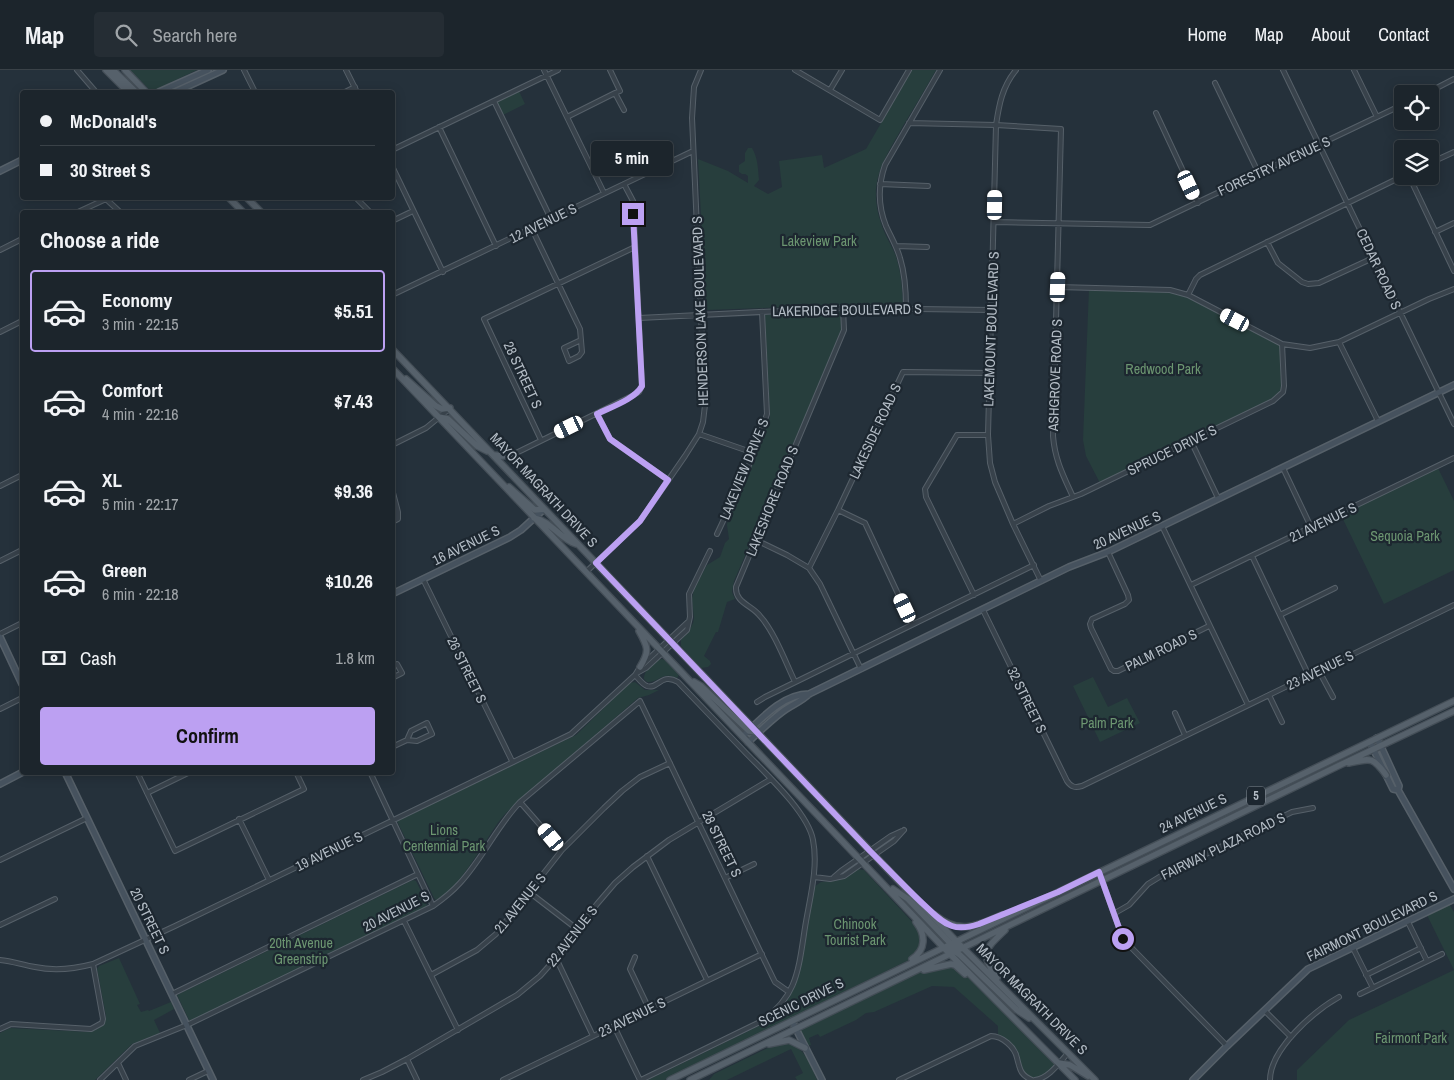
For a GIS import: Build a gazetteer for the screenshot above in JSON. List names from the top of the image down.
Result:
{
  "streets": {
    "main road": [
      "MAYOR MAGRATH DRIVE S",
      "5",
      "24 AVENUE S",
      "SCENIC DRIVE S"
    ],
    "street": [
      "FORESTRY AVENUE S",
      "12 AVENUE S",
      "CEDAR ROAD S",
      "LAKERIDGE BOULEVARD S",
      "HENDERSON LAKE BOULEVARD S",
      "LAKEMOUNT BOULEVARD S",
      "28 STREET S",
      "ASHGROVE ROAD S",
      "LAKESIDE ROAD S",
      "SPRUCE DRIVE S",
      "LAKEVIEW DRIVE S",
      "LAKESHORE ROAD S",
      "21 AVENUE S",
      "20 AVENUE S",
      "16 AVENUE S",
      "PALM ROAD S",
      "26 STREET S",
      "23 AVENUE S",
      "32 STREET S",
      "FAIRWAY PLAZA ROAD S",
      "19 AVENUE S",
      "20 STREET S",
      "FAIRMONT BOULEVARD S",
      "22 AVENUE S"
    ]
  },
  "crossings": [
    ["FORESTRY AVENUE S", "CEDAR ROAD S"],
    ["FORESTRY AVENUE S", "LAKEMOUNT BOULEVARD S"],
    ["FORESTRY AVENUE S", "ASHGROVE ROAD S"],
    ["12 AVENUE S", "HENDERSON LAKE BOULEVARD S"],
    ["CEDAR ROAD S", "20 AVENUE S"],
    ["LAKERIDGE BOULEVARD S", "HENDERSON LAKE BOULEVARD S"],
    ["LAKERIDGE BOULEVARD S", "LAKEMOUNT BOULEVARD S"],
    ["LAKERIDGE BOULEVARD S", "LAKEVIEW DRIVE S"],
    ["LAKERIDGE BOULEVARD S", "LAKESHORE ROAD S"],
    ["HENDERSON LAKE BOULEVARD S", "MAYOR MAGRATH DRIVE S"],
    ["LAKEMOUNT BOULEVARD S", "ASHGROVE ROAD S"],
    ["LAKEMOUNT BOULEVARD S", "LAKESIDE ROAD S"],
    ["LAKEMOUNT BOULEVARD S", "SPRUCE DRIVE S"],
    ["LAKEMOUNT BOULEVARD S", "20 AVENUE S"],
    ["28 STREET S", "21 AVENUE S"],
    ["28 STREET S", "20 AVENUE S"],
    ["28 STREET S", "23 AVENUE S"],
    ["28 STREET S", "22 AVENUE S"],
    ["28 STREET S", "SCENIC DRIVE S"],
    ["ASHGROVE ROAD S", "SPRUCE DRIVE S"],
    ["MAYOR MAGRATH DRIVE S", "20 AVENUE S"],
    ["MAYOR MAGRATH DRIVE S", "16 AVENUE S"],
    ["MAYOR MAGRATH DRIVE S", "24 AVENUE S"],
    ["MAYOR MAGRATH DRIVE S", "19 AVENUE S"],
    ["MAYOR MAGRATH DRIVE S", "SCENIC DRIVE S"],
    ["20 AVENUE S", "PALM ROAD S"],
    ["20 AVENUE S", "32 STREET S"],
    ["20 AVENUE S", "20 STREET S"],
    ["16 AVENUE S", "26 STREET S"],
    ["26 STREET S", "19 AVENUE S"],
    ["23 AVENUE S", "32 STREET S"],
    ["24 AVENUE S", "SCENIC DRIVE S"],
    ["19 AVENUE S", "20 STREET S"]
  ],
  "parks": [
    "Lakeview Park",
    "Redwood Park",
    "Sequoia Park",
    "Palm Park",
    "Lions Centennial Park",
    "Chinook Tourist Park",
    "20th Avenue Greenstrip",
    "Fairmont Park"
  ],
  "page": {
    "header": "Map",
    "search": "Search here",
    "nav": [
      "Home",
      "Map",
      "About",
      "Contact"
    ],
    "banner": ["McDonald's", "30 Street S"],
    "bubble": "5 min",
    "heading": "Choose a ride",
    "list": [
      {
        "name": "Economy",
        "note": "3 min · 22:15",
        "value": "$5.51"
      },
      {
        "name": "Comfort",
        "note": "4 min · 22:16",
        "value": "$7.43"
      },
      {
        "name": "XL",
        "note": "5 min · 22:17",
        "value": "$9.36"
      },
      {
        "name": "Green",
        "note": "6 min · 22:18",
        "value": "$10.26"
      }
    ],
    "pay": ["Cash", "1.8 km"],
    "buttons": "Confirm"
  }
}
